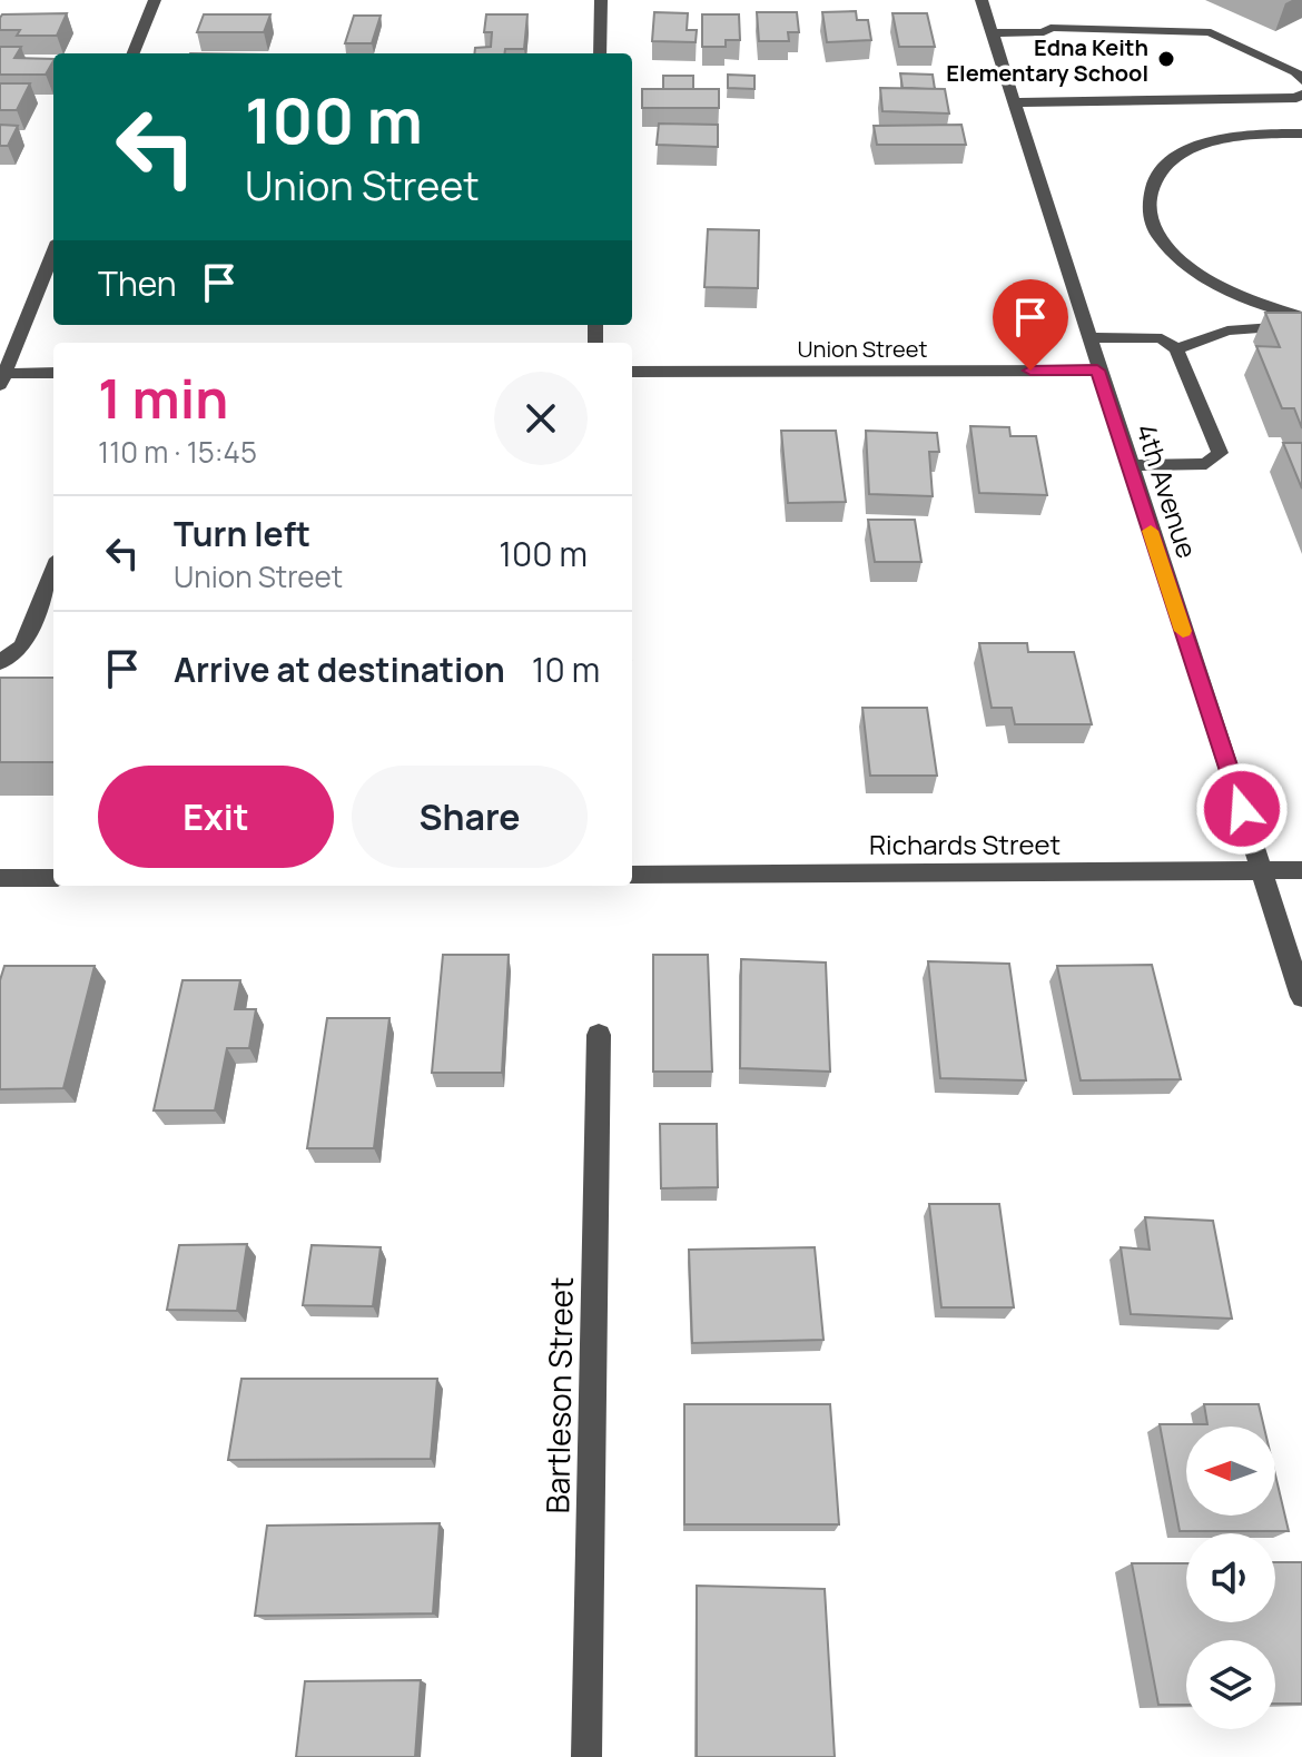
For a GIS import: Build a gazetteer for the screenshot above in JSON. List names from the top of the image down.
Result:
{
  "streets": {
    "street": [
      "Union Street",
      "4th Avenue",
      "Richards Street",
      "Bartleson Street"
    ]
  },
  "crossings": [
    ["Union Street", "4th Avenue"],
    ["4th Avenue", "Richards Street"]
  ],
  "places": ["Edna Keith Elementary School"],
  "north": "left",
  "page": {
    "turn": ["100 m", "Union Street"],
    "then": "Then",
    "heading": ["1 min", "110 m · 15:45"],
    "list": [
      {
        "name": "Turn left",
        "note": "Union Street",
        "value": "100 m"
      },
      {
        "name": "Arrive at destination",
        "value": "10 m"
      }
    ],
    "buttons": ["Exit", "Share"]
  }
}
